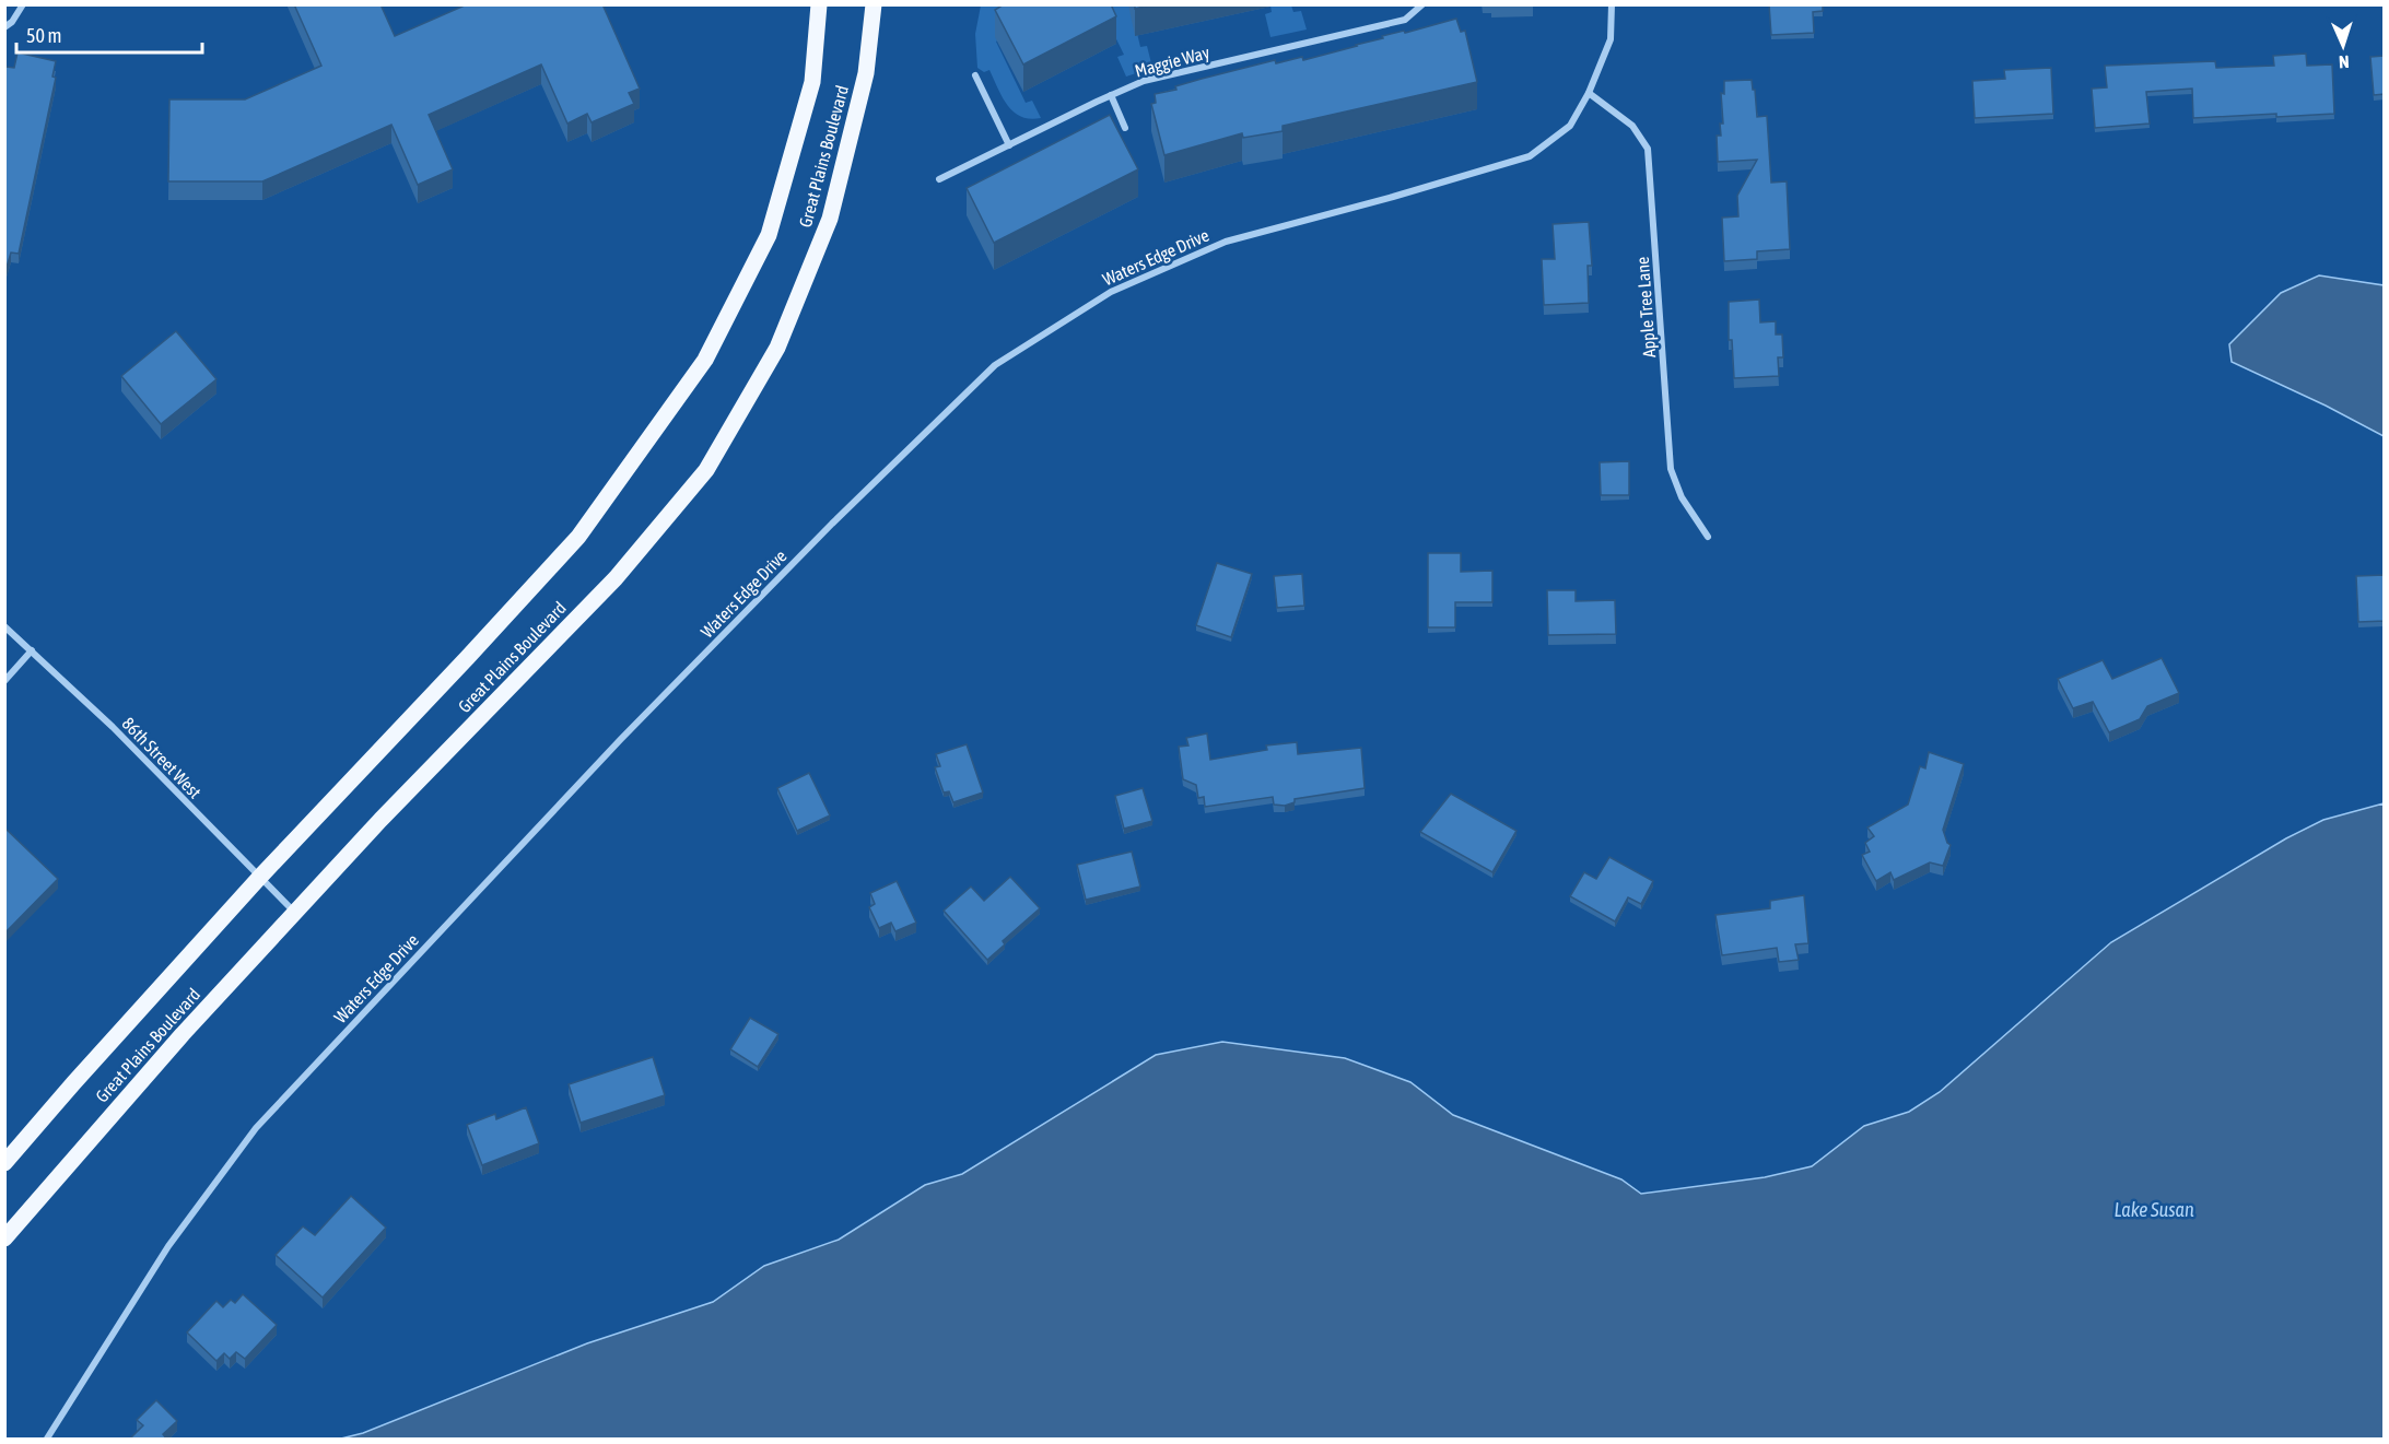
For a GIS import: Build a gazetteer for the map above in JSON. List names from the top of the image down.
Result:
{
  "streets": {
    "main road": ["Great Plains Boulevard"],
    "street": [
      "Maggie Way",
      "Waters Edge Drive",
      "Apple Tree Lane",
      "86th Street West"
    ]
  },
  "crossings": [
    ["Great Plains Boulevard", "86th Street West"],
    ["Waters Edge Drive", "Apple Tree Lane"]
  ],
  "water": ["Lake Susan"],
  "scale_bar": "50 m",
  "north": "bottom"
}
